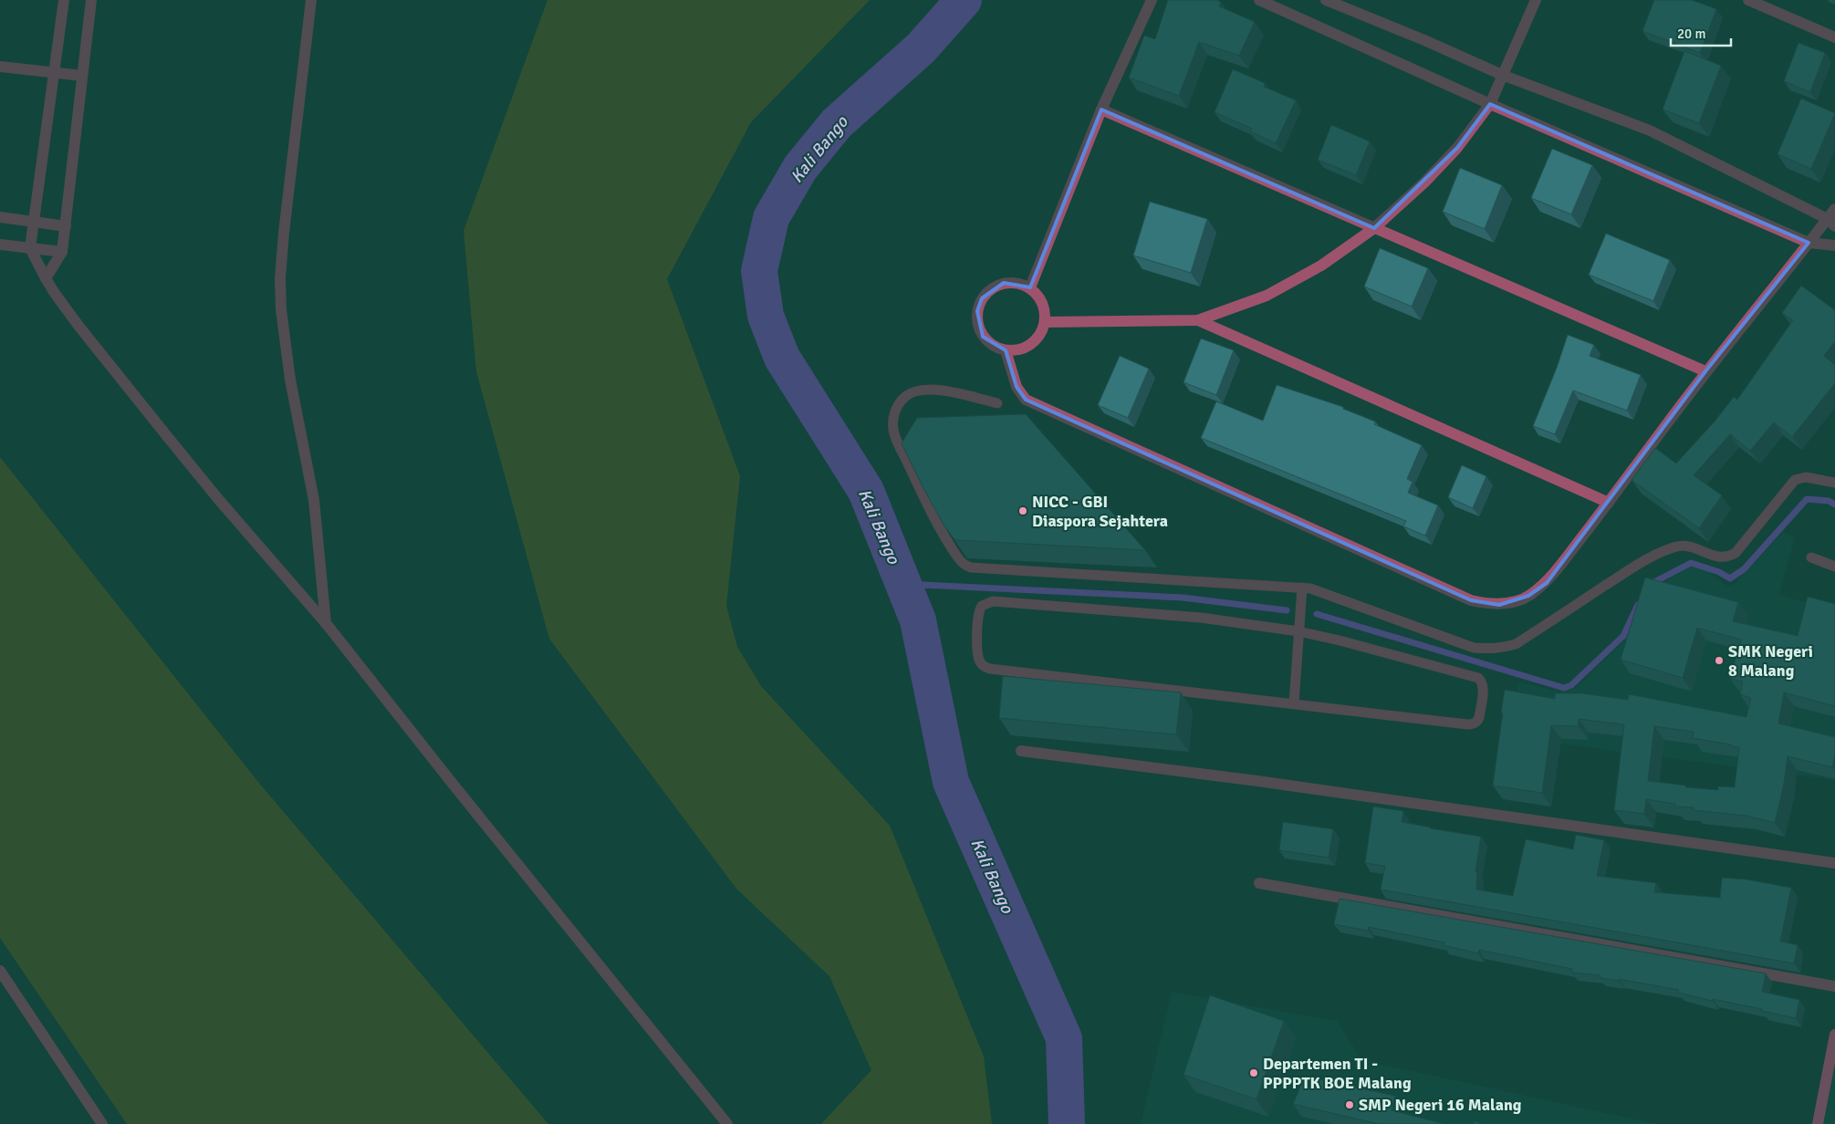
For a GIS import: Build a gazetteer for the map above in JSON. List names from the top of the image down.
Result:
{
  "water": ["Kali Bango"],
  "places": [
    "NICC - GBI Diaspora Sejahtera",
    "SMK Negeri 8 Malang",
    "Departemen TI - PPPPTK BOE Malang",
    "SMP Negeri 16 Malang"
  ],
  "scale_bar": "20 m"
}
